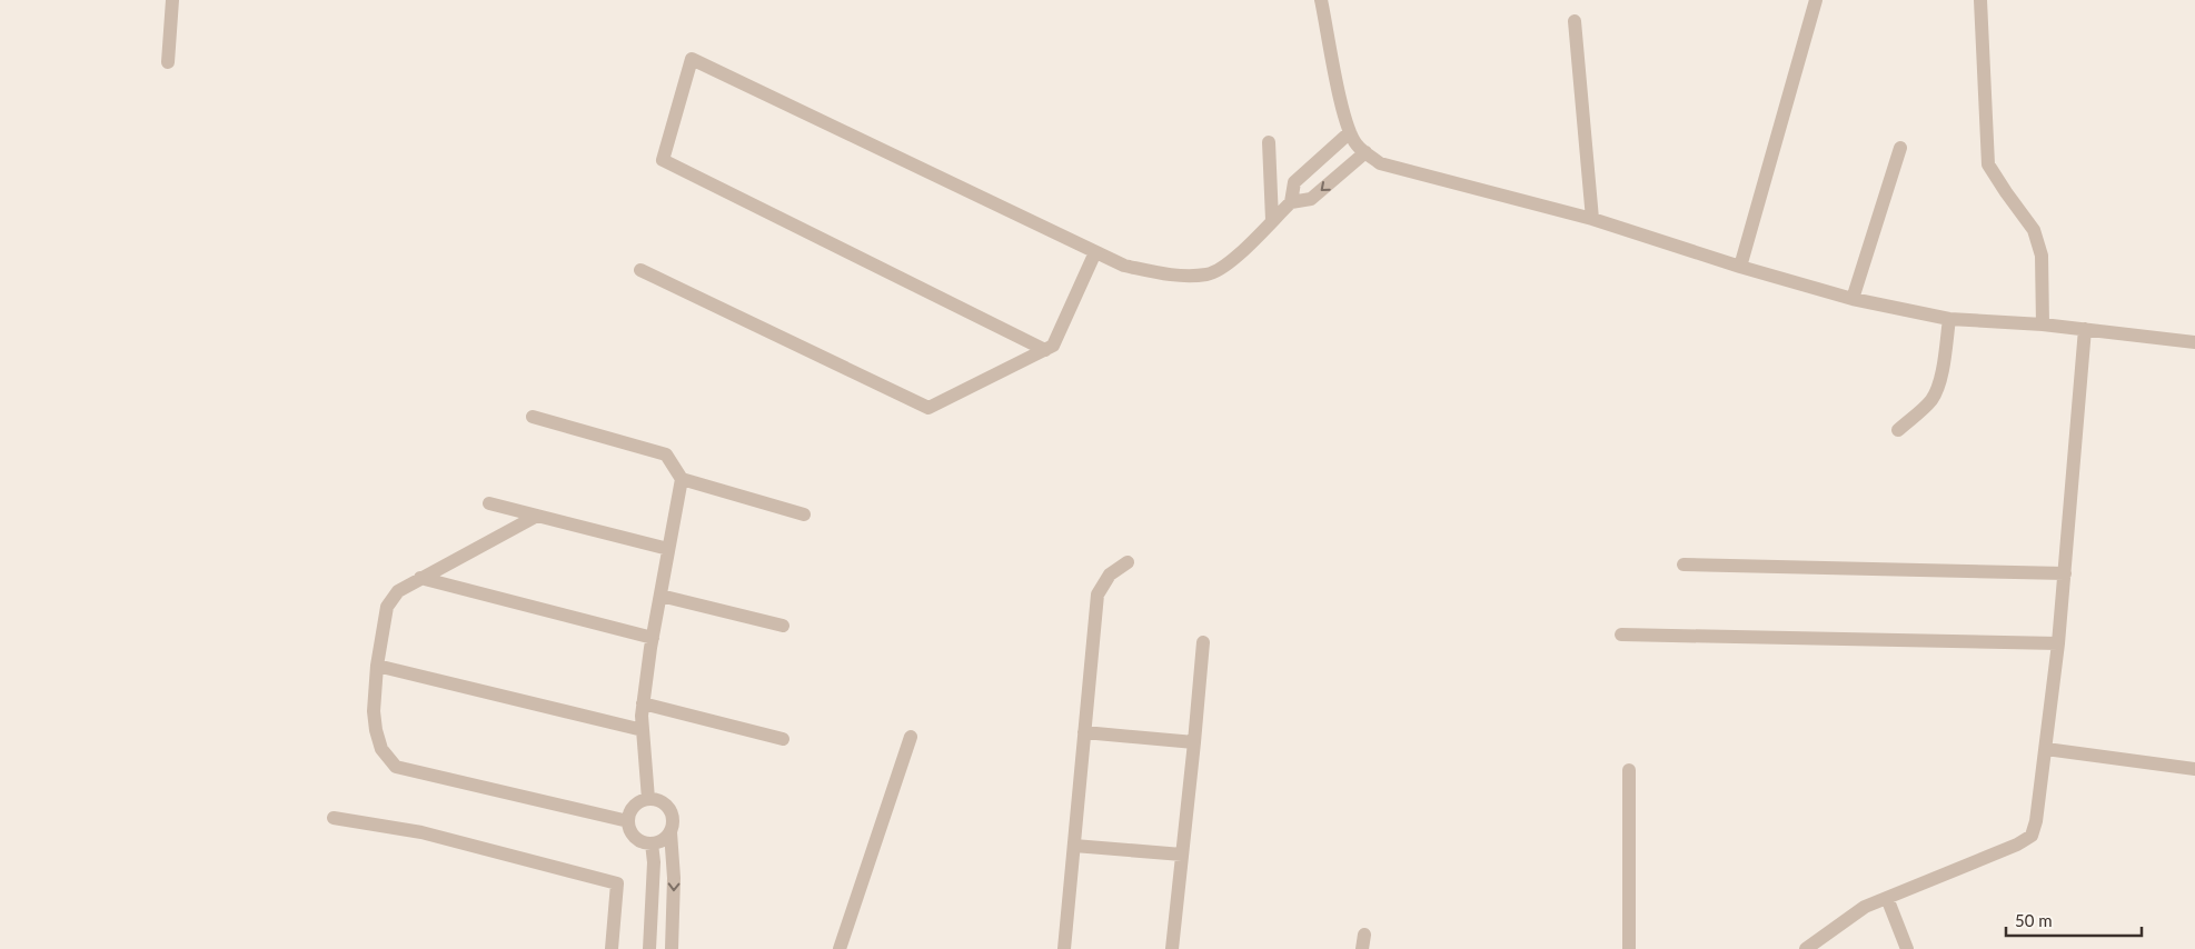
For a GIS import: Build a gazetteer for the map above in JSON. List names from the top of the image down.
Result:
{
  "scale_bar": "50 m"
}
